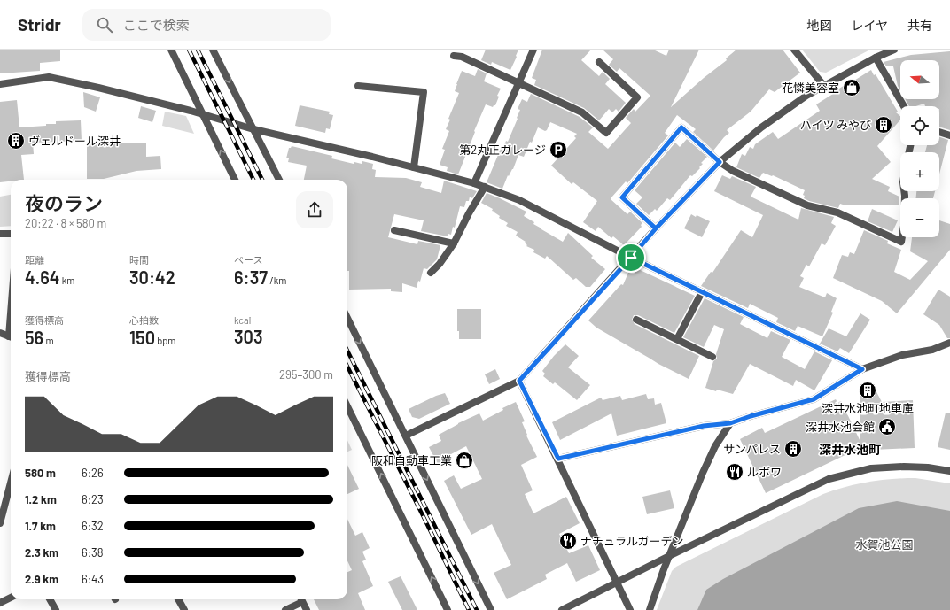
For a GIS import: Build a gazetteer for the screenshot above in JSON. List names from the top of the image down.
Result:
{
  "districts": ["深井水池町"],
  "parks": ["水賀池公園"],
  "places": {
    "shop": ["花憐美容室", "阪和自動車工業"],
    "building": [
      "ハイツ みやび",
      "ヴェルドール深井",
      "深井水池町地車庫",
      "サンパレス"
    ],
    "parking": ["第2丸正ガレージ"],
    "public building": ["深井水池会館"],
    "restaurant": ["ルボワ", "ナチュラルガーデン"]
  },
  "north": "left",
  "page": {
    "header": "Stridr",
    "search": "ここで検索",
    "nav": ["地図", "レイヤ", "共有"],
    "map_buttons": ["+", "−"],
    "heading": ["夜のラン", "20:22 · 8 × 580 m"],
    "stats": [
      ["距離", "4.64 km"],
      ["時間", "30:42"],
      ["ペース", "6:37 /km"],
      ["獲得標高", "56 m"],
      ["心拍数", "150 bpm"],
      ["kcal", "303"]
    ],
    "chart": ["獲得標高", "295–300 m"],
    "list": [
      {
        "name": "580 m",
        "note": "6:26"
      },
      {
        "name": "1.2 km",
        "note": "6:23"
      },
      {
        "name": "1.7 km",
        "note": "6:32"
      },
      {
        "name": "2.3 km",
        "note": "6:38"
      },
      {
        "name": "2.9 km",
        "note": "6:43"
      }
    ]
  }
}
